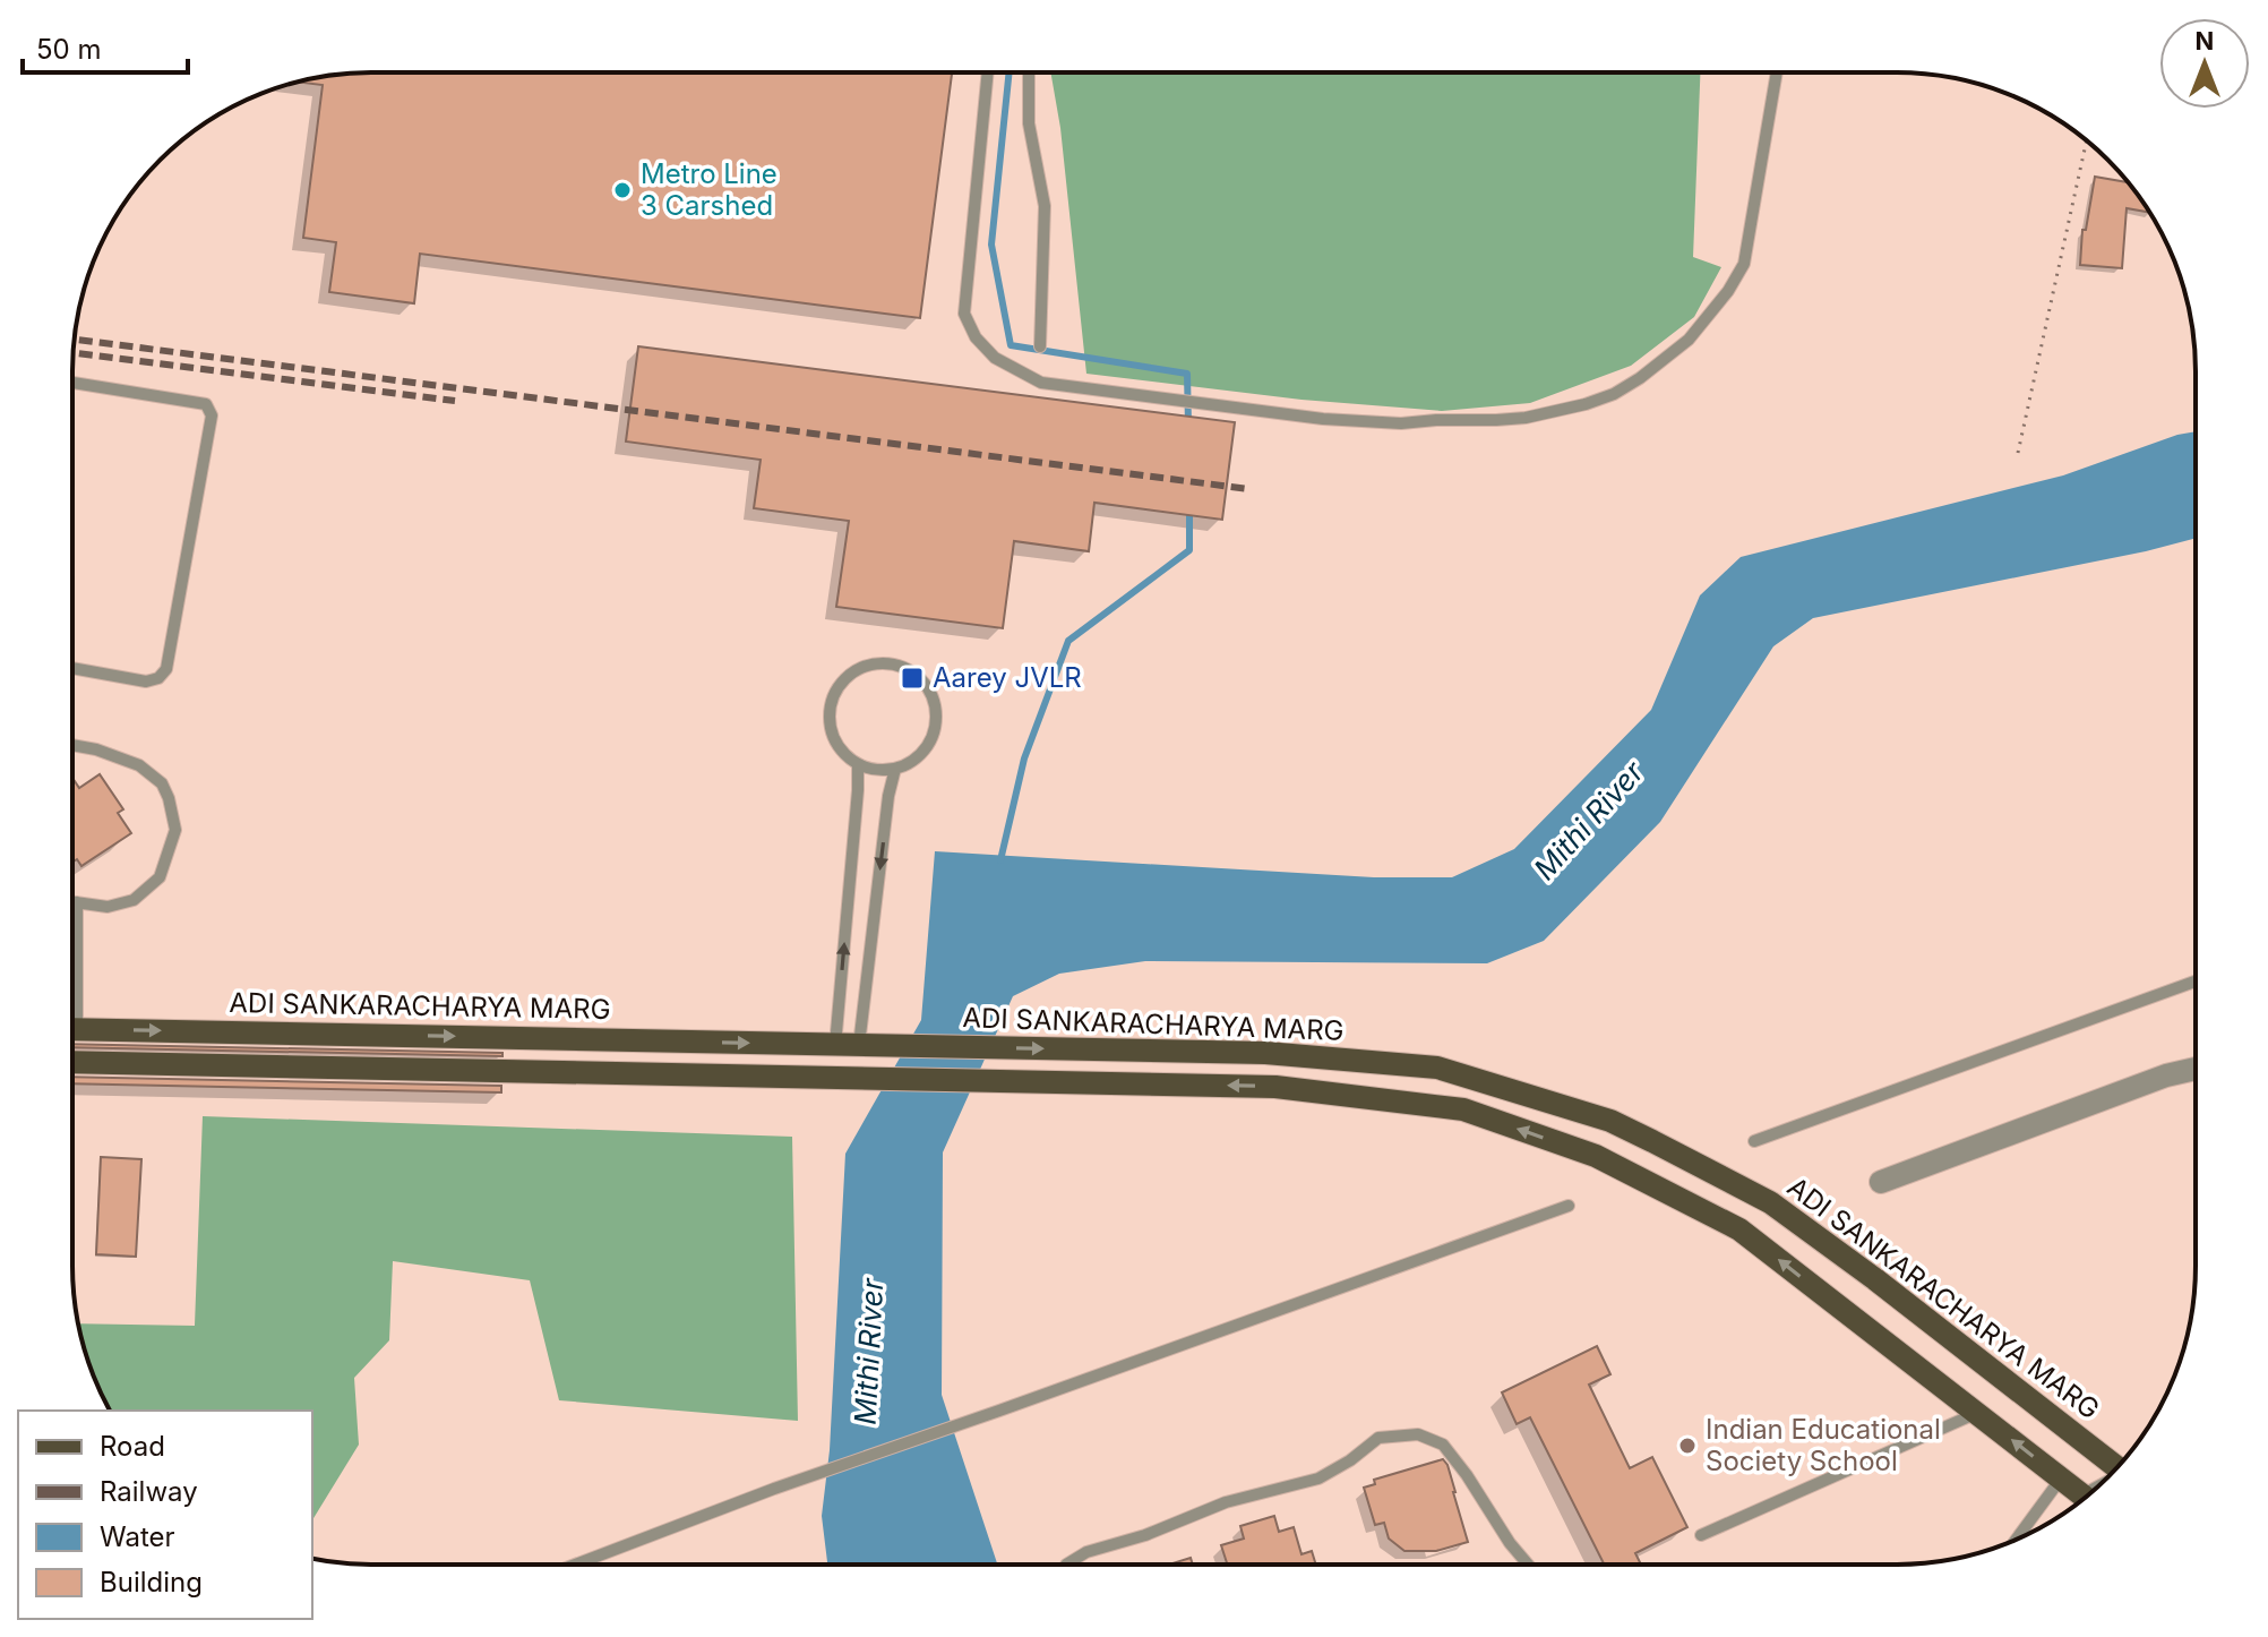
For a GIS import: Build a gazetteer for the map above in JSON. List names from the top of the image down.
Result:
{
  "streets": {
    "main road": ["ADI SANKARACHARYA MARG"]
  },
  "water": ["Mithi River"],
  "places": {
    "other": ["Metro Line 3 Carshed", "Indian Educational Society School"],
    "transit": ["Aarey JVLR"]
  },
  "legend": [
    "Road",
    "Railway",
    "Water",
    "Building"
  ],
  "scale_bar": "50 m",
  "north": "top"
}
